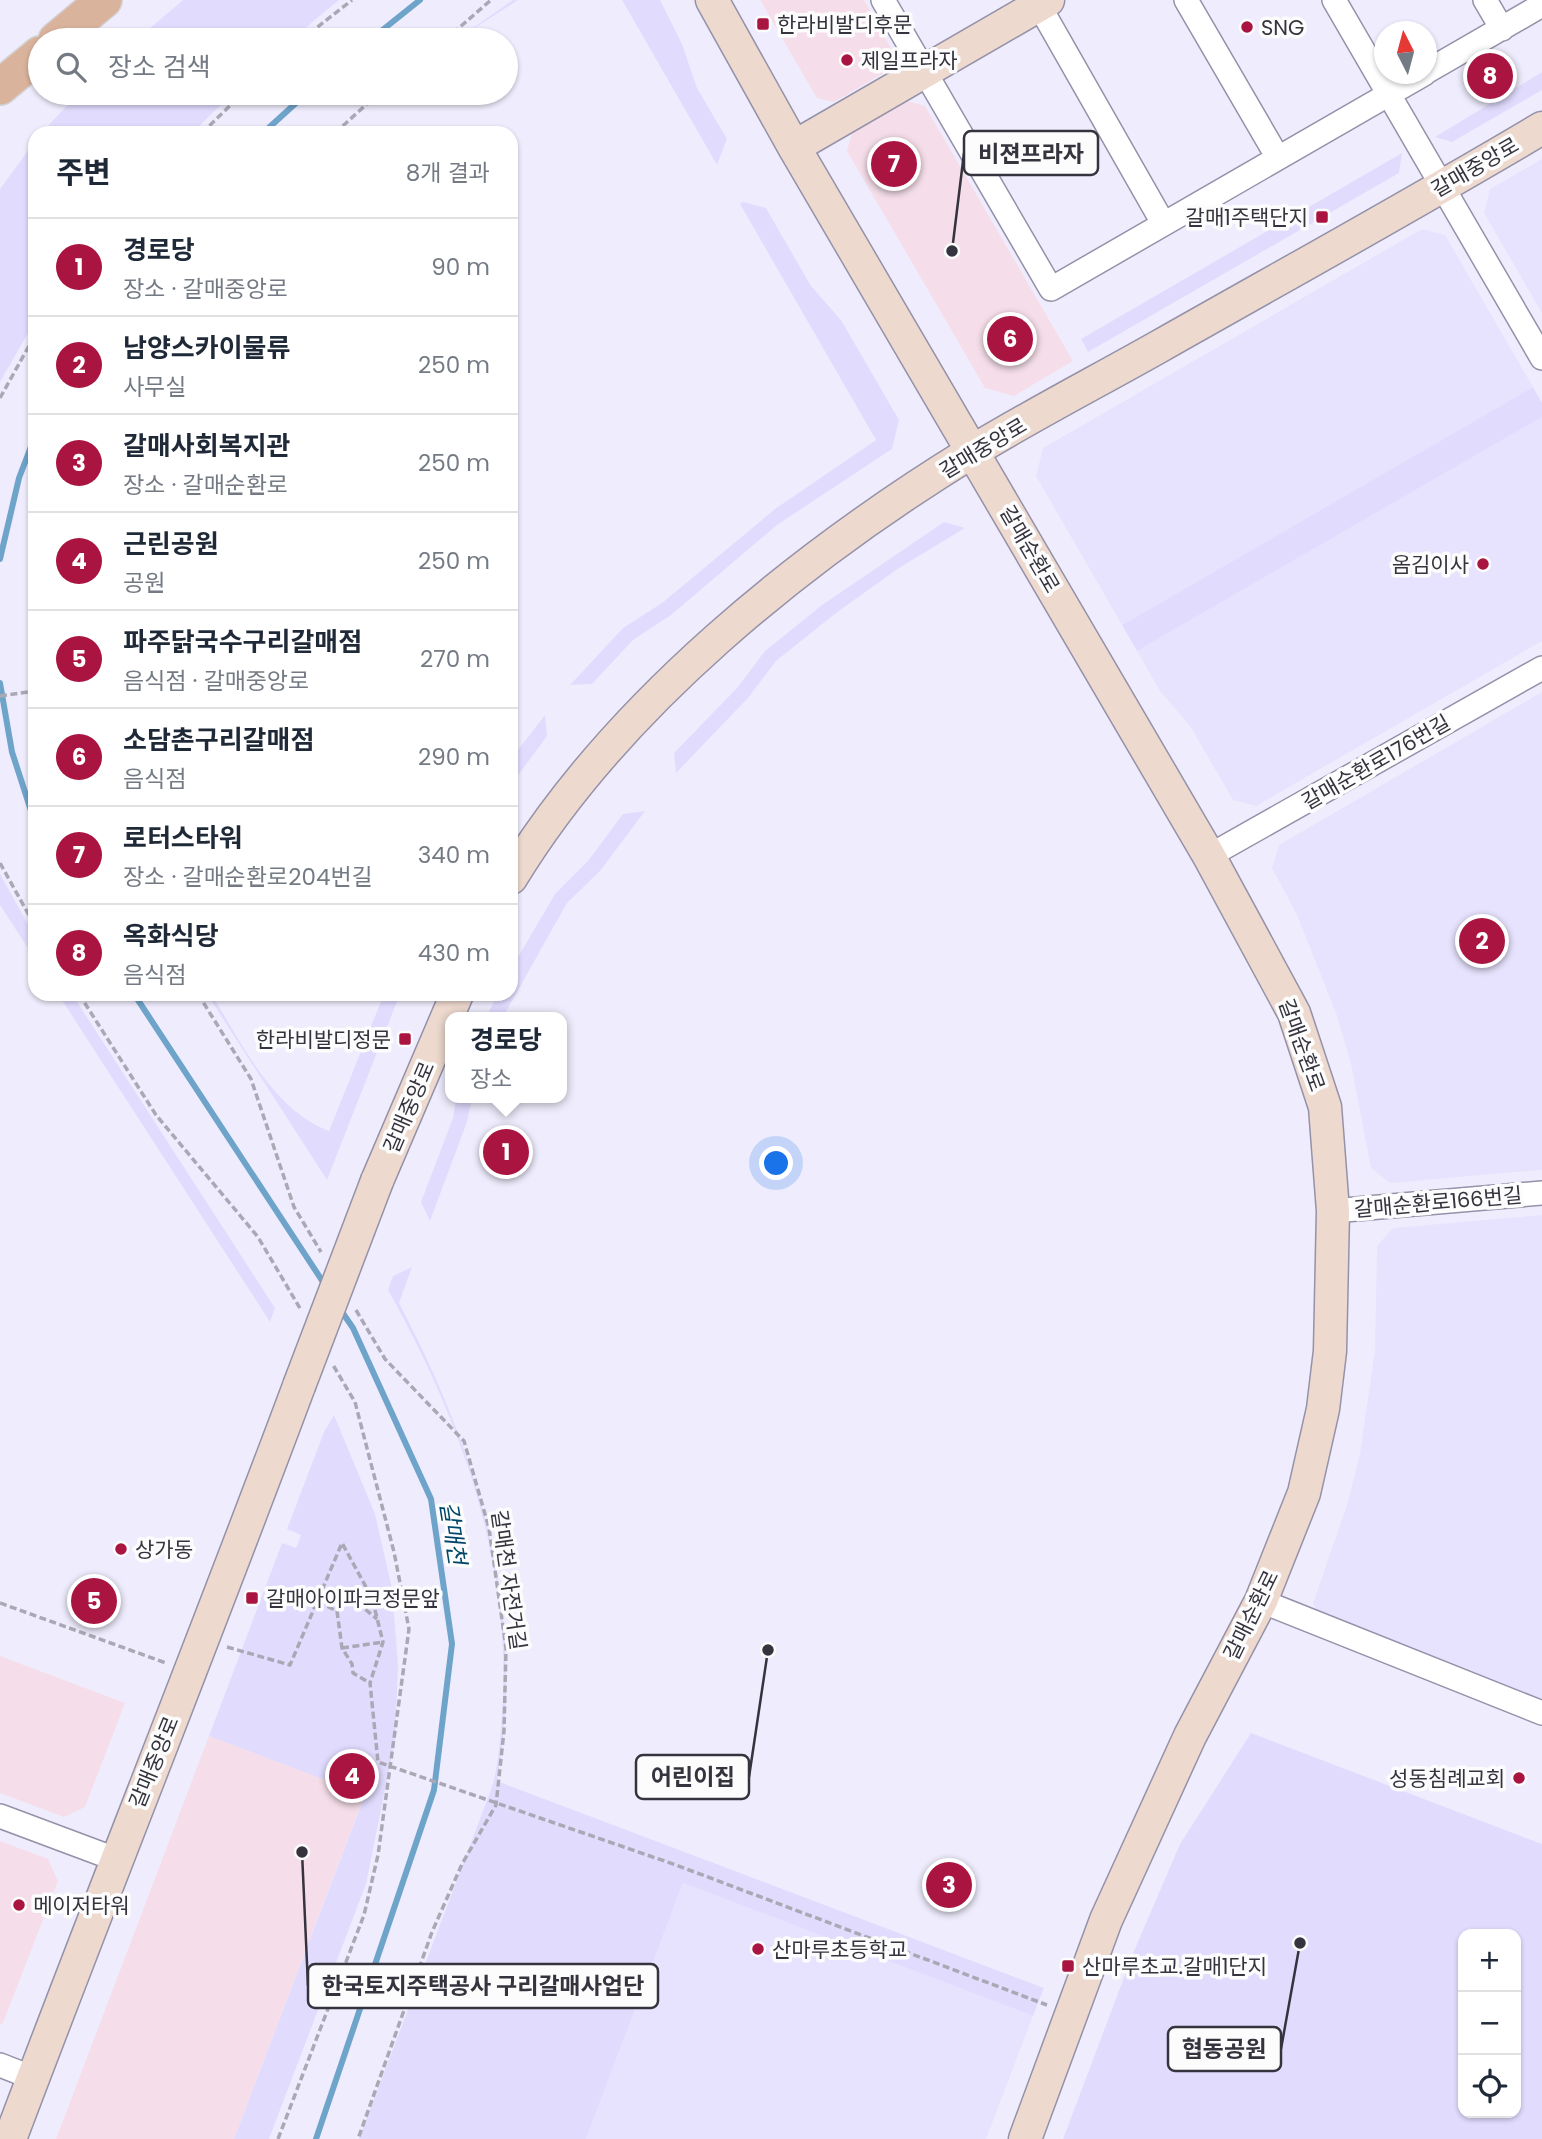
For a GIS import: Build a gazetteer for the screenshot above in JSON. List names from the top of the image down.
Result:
{
  "streets": {
    "street": [
      "갈매중앙로",
      "갈매순환로",
      "갈매순환로176번길",
      "갈매순환로166번길"
    ],
    "path": ["갈매천 자전거길"]
  },
  "crossings": [
    ["갈매중앙로", "갈매순환로"],
    ["갈매순환로", "갈매순환로176번길"],
    ["갈매순환로", "갈매순환로166번길"]
  ],
  "water": ["갈매천"],
  "places": {
    "transit": [
      "한라비발디후문",
      "갈매1주택단지",
      "한라비발디정문",
      "갈매아이파크정문앞",
      "산마루초교.갈매1단지"
    ],
    "other": [
      "SNG",
      "제일프라자",
      "비젼프라자",
      "옴김이사",
      "상가동",
      "어린이집",
      "성동침례교회",
      "한국토지주택공사 구리갈매사업단",
      "메이저타워",
      "협동공원",
      "산마루초등학교"
    ]
  },
  "north": "top",
  "page": {
    "search": "장소 검색",
    "pins": [
      "8",
      "7",
      "6",
      "2",
      "1",
      "5",
      "4",
      "3"
    ],
    "heading": ["주변", "8개 결과"],
    "list": [
      {
        "mark": "1",
        "name": "경로당",
        "note": "장소 · 갈매중앙로",
        "value": "90 m"
      },
      {
        "mark": "2",
        "name": "남양스카이물류",
        "note": "사무실",
        "value": "250 m"
      },
      {
        "mark": "3",
        "name": "갈매사회복지관",
        "note": "장소 · 갈매순환로",
        "value": "250 m"
      },
      {
        "mark": "4",
        "name": "근린공원",
        "note": "공원",
        "value": "250 m"
      },
      {
        "mark": "5",
        "name": "파주닭국수구리갈매점",
        "note": "음식점 · 갈매중앙로",
        "value": "270 m"
      },
      {
        "mark": "6",
        "name": "소담촌구리갈매점",
        "note": "음식점",
        "value": "290 m"
      },
      {
        "mark": "7",
        "name": "로터스타워",
        "note": "장소 · 갈매순환로204번길",
        "value": "340 m"
      },
      {
        "mark": "8",
        "name": "옥화식당",
        "note": "음식점",
        "value": "430 m"
      }
    ],
    "popup": ["경로당", "장소"],
    "map_buttons": ["+", "−"]
  }
}
